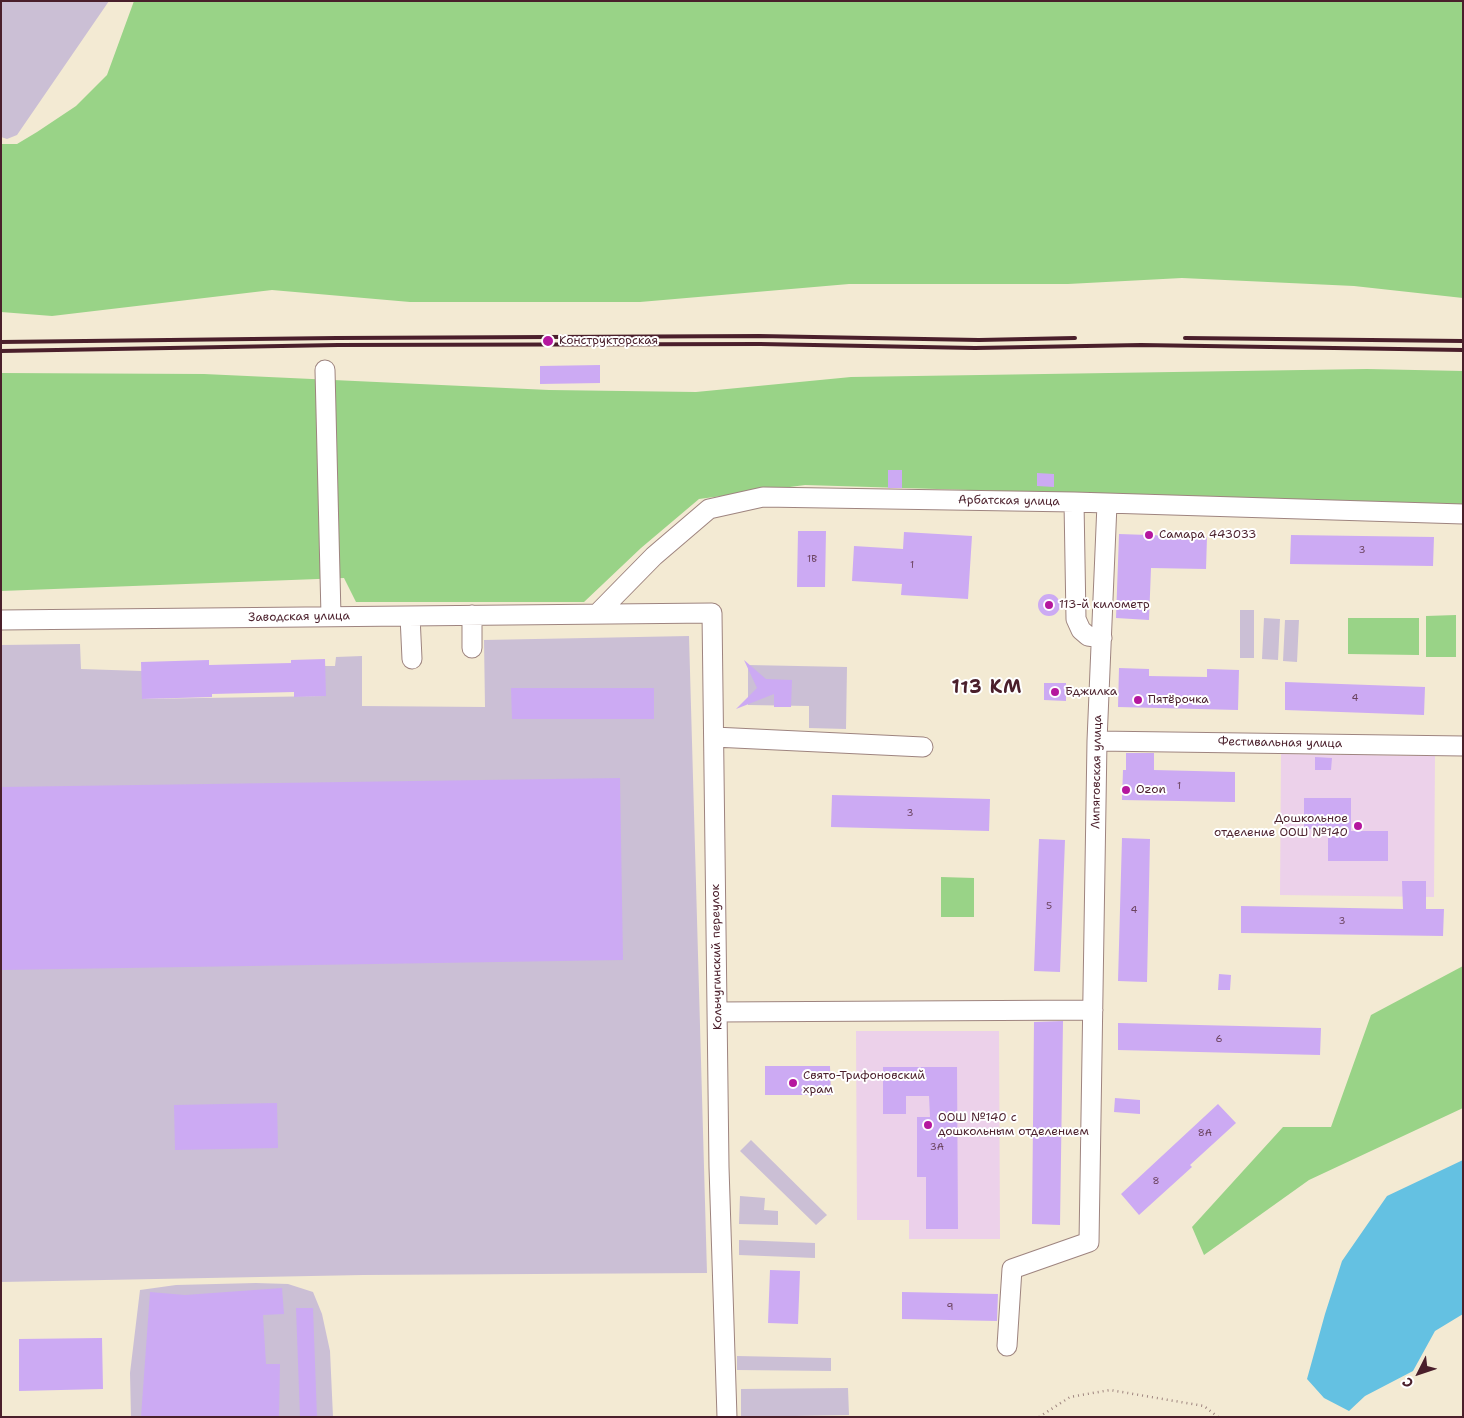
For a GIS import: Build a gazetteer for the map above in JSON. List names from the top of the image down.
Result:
{
  "streets": {
    "street": [
      "Арбатская улица",
      "Заводская улица",
      "Фестивальная улица",
      "Липяговская улица",
      "Кольчугинский переулок"
    ]
  },
  "crossings": [
    ["Арбатская улица", "Заводская улица"],
    ["Арбатская улица", "Липяговская улица"],
    ["Арбатская улица", "Кольчугинский переулок"],
    ["Заводская улица", "Кольчугинский переулок"],
    ["Фестивальная улица", "Липяговская улица"]
  ],
  "districts": ["113 КМ"],
  "places": [
    "Конструкторская",
    "Самара 443033",
    "113-й километр",
    "Бджилка",
    "Пятёрочка",
    "Ozon",
    "Дошкольное отделение ООШ №140",
    "Свято-Трифоновский храм",
    "ООШ №140 с дошкольным отделением"
  ],
  "house_numbers": [
    "3",
    "1В",
    "1",
    "4",
    "1",
    "3",
    "5",
    "4",
    "3",
    "6",
    "8А",
    "3А",
    "8",
    "9"
  ],
  "north": "bottom left"
}
